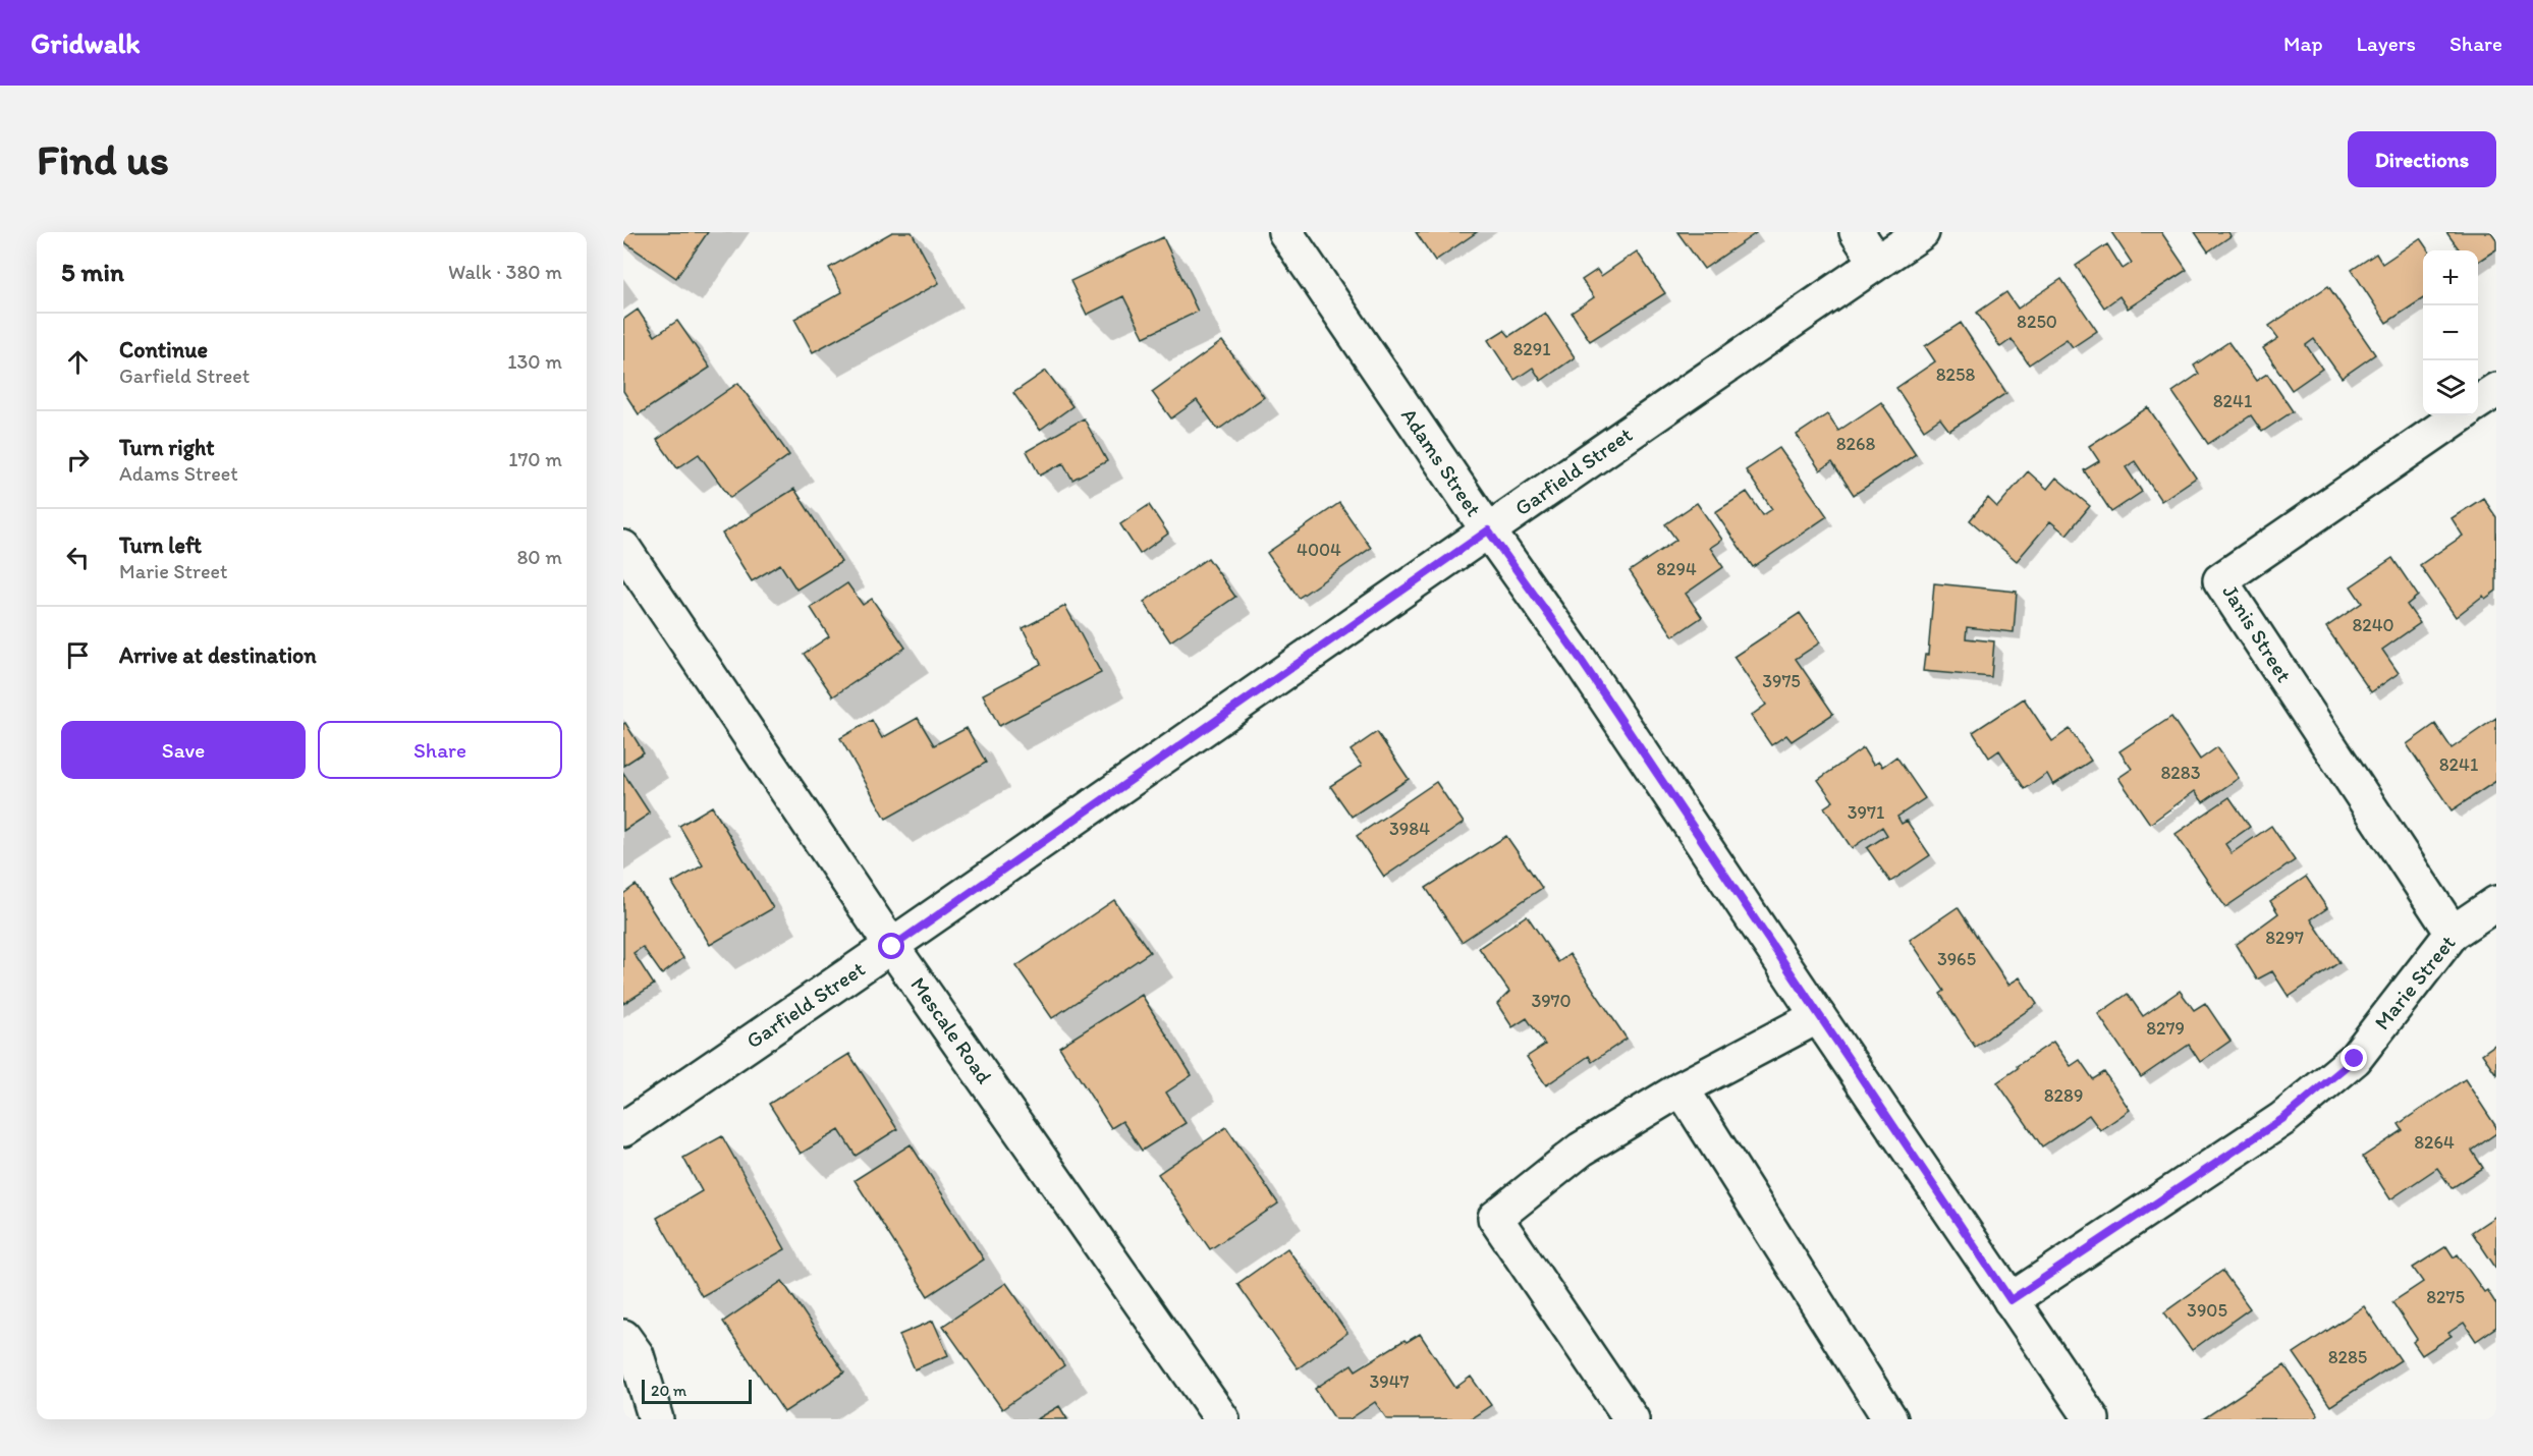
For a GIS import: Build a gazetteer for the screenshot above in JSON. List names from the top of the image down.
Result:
{
  "streets": {
    "street": [
      "Adams Street",
      "Garfield Street",
      "Janis Street",
      "Marie Street",
      "Mescale Road"
    ]
  },
  "crossings": [
    ["Adams Street", "Garfield Street"],
    ["Adams Street", "Marie Street"],
    ["Garfield Street", "Mescale Road"],
    ["Janis Street", "Marie Street"]
  ],
  "house_numbers": [
    "8250",
    "8291",
    "8258",
    "8241",
    "8268",
    "4004",
    "8294",
    "8240",
    "3975",
    "8241",
    "8283",
    "3971",
    "3984",
    "8297",
    "3965",
    "3970",
    "8279",
    "8289",
    "8264",
    "8275",
    "3905",
    "8285",
    "3947"
  ],
  "scale_bar": "20 m",
  "page": {
    "header": "Gridwalk",
    "nav": ["Map", "Layers", "Share"],
    "buttons": [
      "Directions",
      ["Save", "Share"]
    ],
    "title": "Find us",
    "heading": ["5 min", "Walk · 380 m"],
    "map_buttons": ["+", "−"],
    "list": [
      ["Continue", "Garfield Street", "130 m"],
      ["Turn right", "Adams Street", "170 m"],
      ["Turn left", "Marie Street", "80 m"],
      "Arrive at destination"
    ],
    "scale": "20 m"
  }
}
